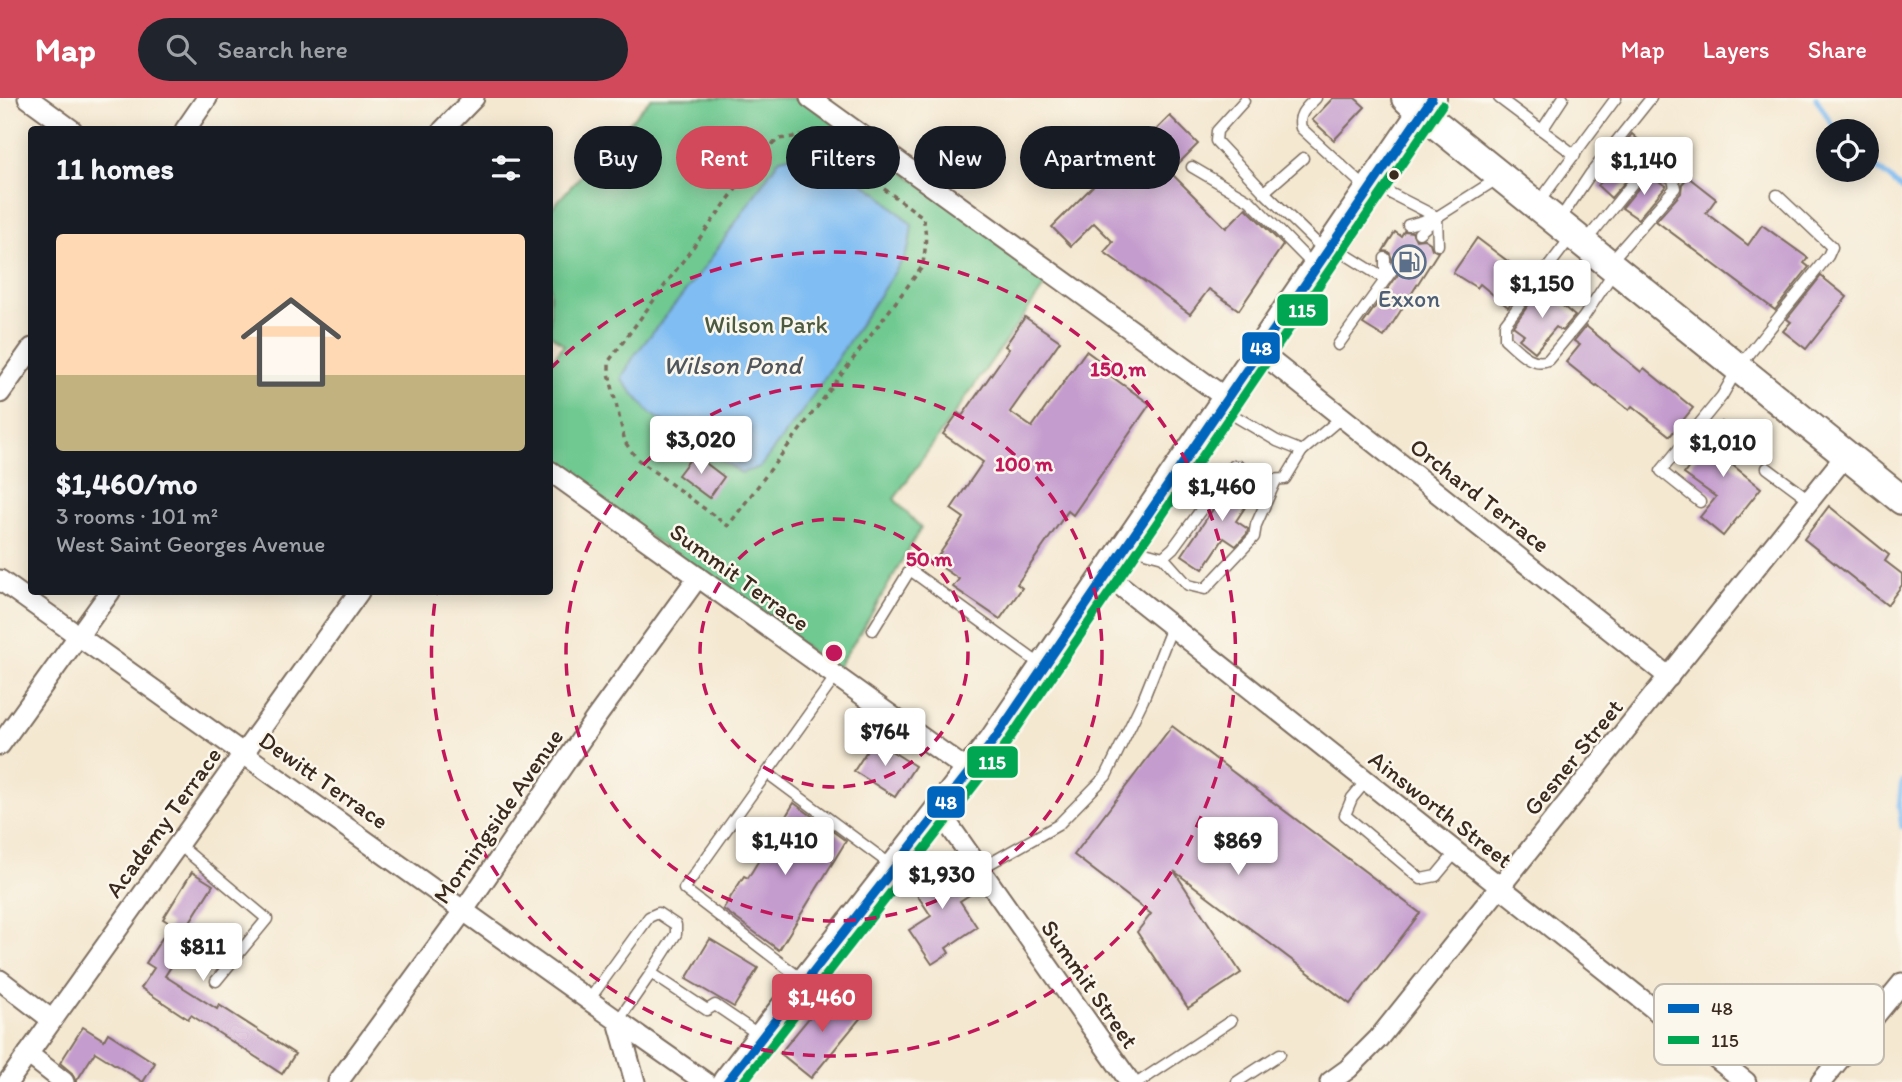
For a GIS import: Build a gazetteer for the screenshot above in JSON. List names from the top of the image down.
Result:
{
  "streets": {
    "street": [
      "Orchard Terrace",
      "Summit Terrace",
      "Gesner Street",
      "Dewitt Terrace",
      "Ainsworth Street",
      "Morningside Avenue",
      "Academy Terrace",
      "Summit Street"
    ]
  },
  "crossings": [
    ["Orchard Terrace", "Gesner Street"],
    ["Summit Terrace", "Morningside Avenue"],
    ["Gesner Street", "Ainsworth Street"],
    ["Dewitt Terrace", "Morningside Avenue"],
    ["Dewitt Terrace", "Academy Terrace"]
  ],
  "water": ["Wilson Pond"],
  "parks": ["Wilson Park"],
  "places": {
    "fuel station": ["Exxon"]
  },
  "lines": ["transit line 48", "transit line 115"],
  "legend": ["48", "115"],
  "page": {
    "header": "Map",
    "search": "Search here",
    "nav": ["Map", "Layers", "Share"],
    "chip": [
      "Buy",
      "Rent",
      "Filters",
      "New",
      "Apartment"
    ],
    "heading": "11 homes",
    "price": [
      "$1,140",
      "$1,150",
      "$3,020",
      "$1,010",
      "$1,460",
      "$764",
      "$1,410",
      "$869",
      "$1,930",
      "$811",
      "$1,460"
    ],
    "list": [
      {
        "name": "$1,460/mo",
        "note": "3 rooms · 101 m² · West Saint Georges Avenue"
      }
    ]
  },
  "rings": ["150 m", "100 m", "50 m"]
}
